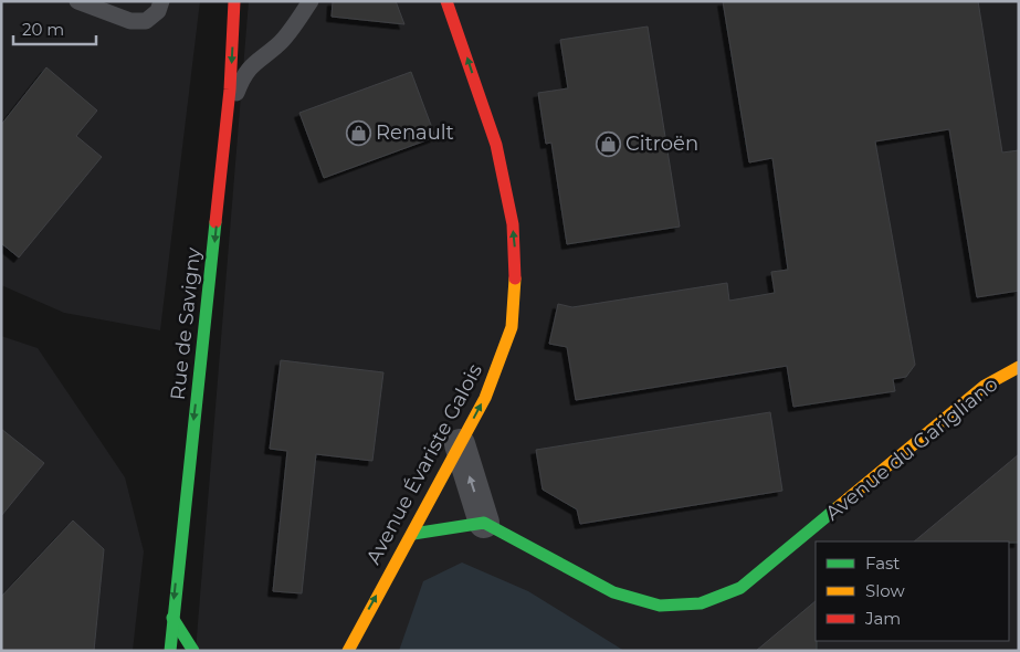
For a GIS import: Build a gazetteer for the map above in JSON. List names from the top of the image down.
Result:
{
  "streets": {
    "main road": ["Rue de Savigny", "Avenue du Garigliano", "Avenue Évariste Galois"]
  },
  "one_way": ["Rue de Savigny", "Avenue Évariste Galois"],
  "places": {
    "shop": ["Renault", "Citroën"]
  },
  "legend": ["Fast", "Slow", "Jam"],
  "scale_bar": "20 m"
}
